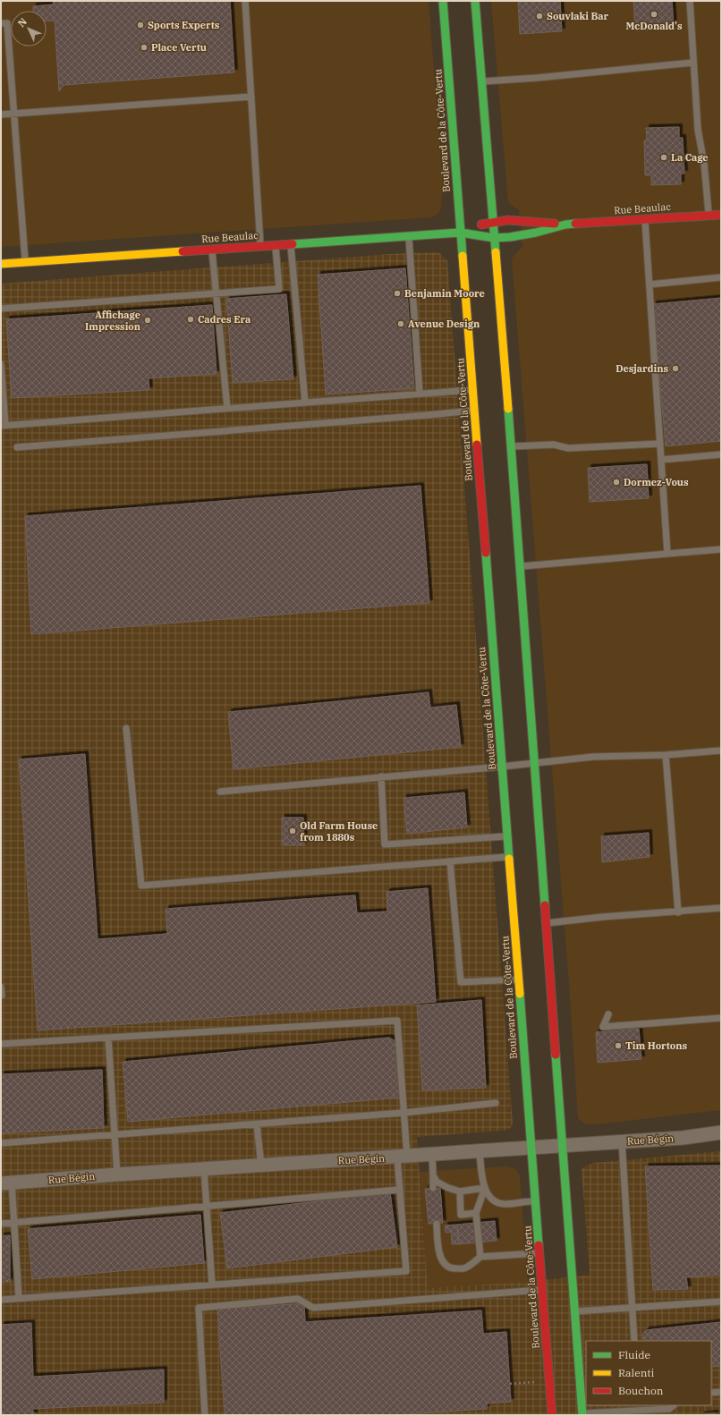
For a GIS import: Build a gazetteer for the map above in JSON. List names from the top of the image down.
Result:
{
  "streets": {
    "main road": ["Boulevard de la Côte-Vertu", "Rue Beaulac"],
    "street": ["Rue Bégin"]
  },
  "crossings": [
    ["Boulevard de la Côte-Vertu", "Rue Beaulac"],
    ["Boulevard de la Côte-Vertu", "Rue Bégin"]
  ],
  "places": [
    "McDonald's",
    "Souvlaki Bar",
    "Sports Experts",
    "Place Vertu",
    "La Cage",
    "Benjamin Moore",
    "Cadres Era",
    "Affichage Impression",
    "Avenue Design",
    "Desjardins",
    "Dormez-Vous",
    "Old Farm House from 1880s",
    "Tim Hortons"
  ],
  "legend": ["Fluide", "Ralenti", "Bouchon"],
  "north": "top left"
}
